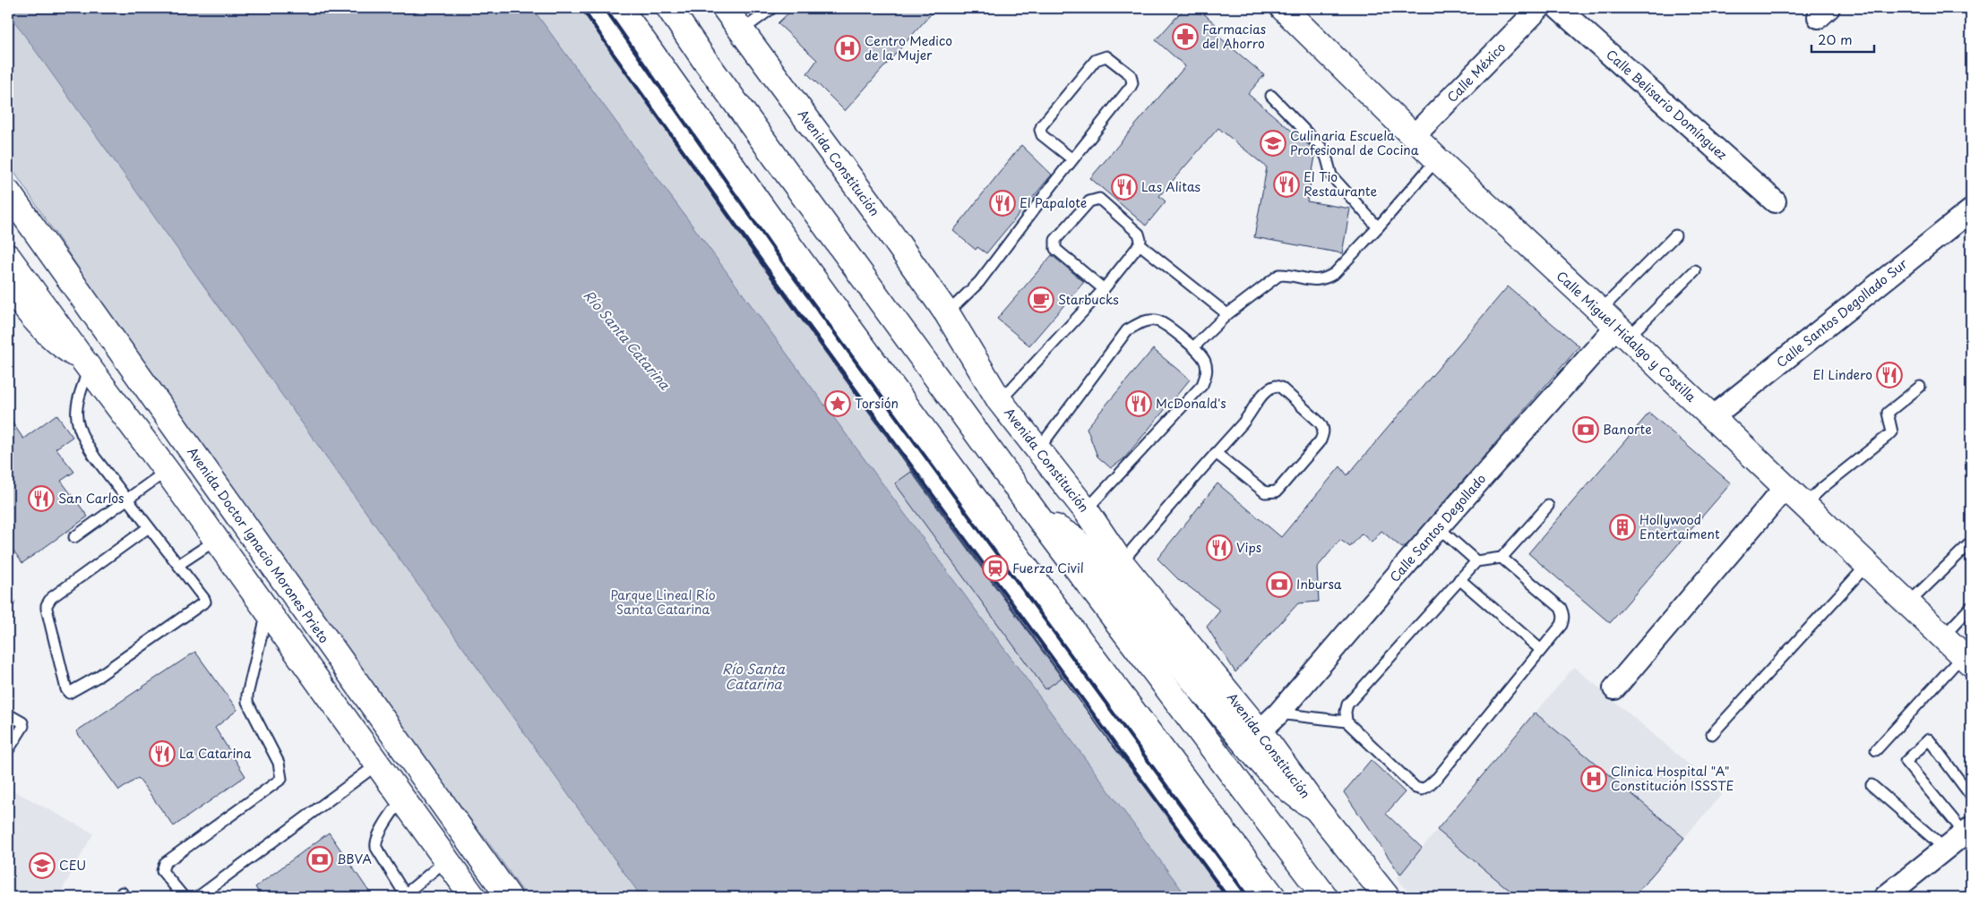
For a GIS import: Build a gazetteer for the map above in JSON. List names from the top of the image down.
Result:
{
  "streets": {
    "main road": ["Avenida Constitución", "Calle Miguel Hidalgo y Costilla", "Avenida Doctor Ignacio Morones Prieto"],
    "street": [
      "Calle México",
      "Calle Belisario Domínguez",
      "Calle Santos Degollado Sur",
      "Calle Santos Degollado"
    ]
  },
  "crossings": [
    ["Calle México", "Calle Miguel Hidalgo y Costilla"],
    ["Avenida Constitución", "Calle Santos Degollado"],
    ["Calle Santos Degollado Sur", "Calle Miguel Hidalgo y Costilla"],
    ["Calle Miguel Hidalgo y Costilla", "Calle Santos Degollado"]
  ],
  "water": ["Río Santa Catarina"],
  "parks": ["Parque Lineal Río Santa Catarina"],
  "places": {
    "pharmacy": ["Farmacias del Ahorro"],
    "hospital": ["Centro Medico de la Mujer", "Clinica Hospital \"A\" Constitución ISSSTE"],
    "school or university": ["Culinaria Escuela Profesional de Cocina", "CEU"],
    "restaurant": [
      "El Tio Restaurante",
      "Las Alitas",
      "El Papalote",
      "El Lindero",
      "McDonald's",
      "San Carlos",
      "Vips",
      "La Catarina"
    ],
    "cafe": ["Starbucks"],
    "place": ["Torsión"],
    "bank": ["Banorte", "Inbursa", "BBVA"],
    "building": ["Hollywood Entertaiment"],
    "station": ["Fuerza Civil"]
  },
  "scale_bar": "20 m"
}
